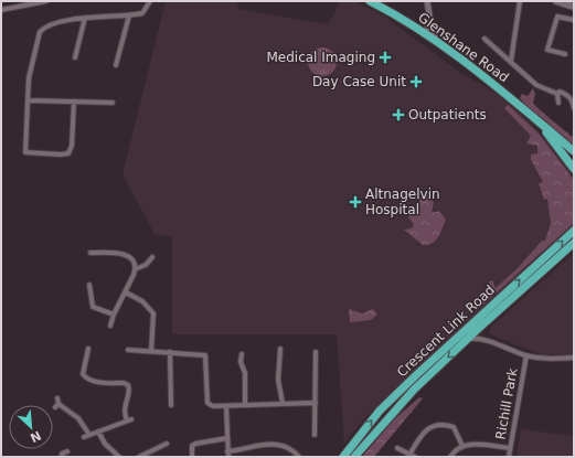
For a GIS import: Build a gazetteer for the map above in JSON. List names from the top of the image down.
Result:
{
  "streets": {
    "highway": ["Glenshane Road", "Crescent Link Road"],
    "street": ["Richill Park"]
  },
  "places": {
    "health": [
      "Medical Imaging",
      "Day Case Unit",
      "Outpatients",
      "Altnagelvin Hospital"
    ]
  },
  "north": "bottom right"
}
